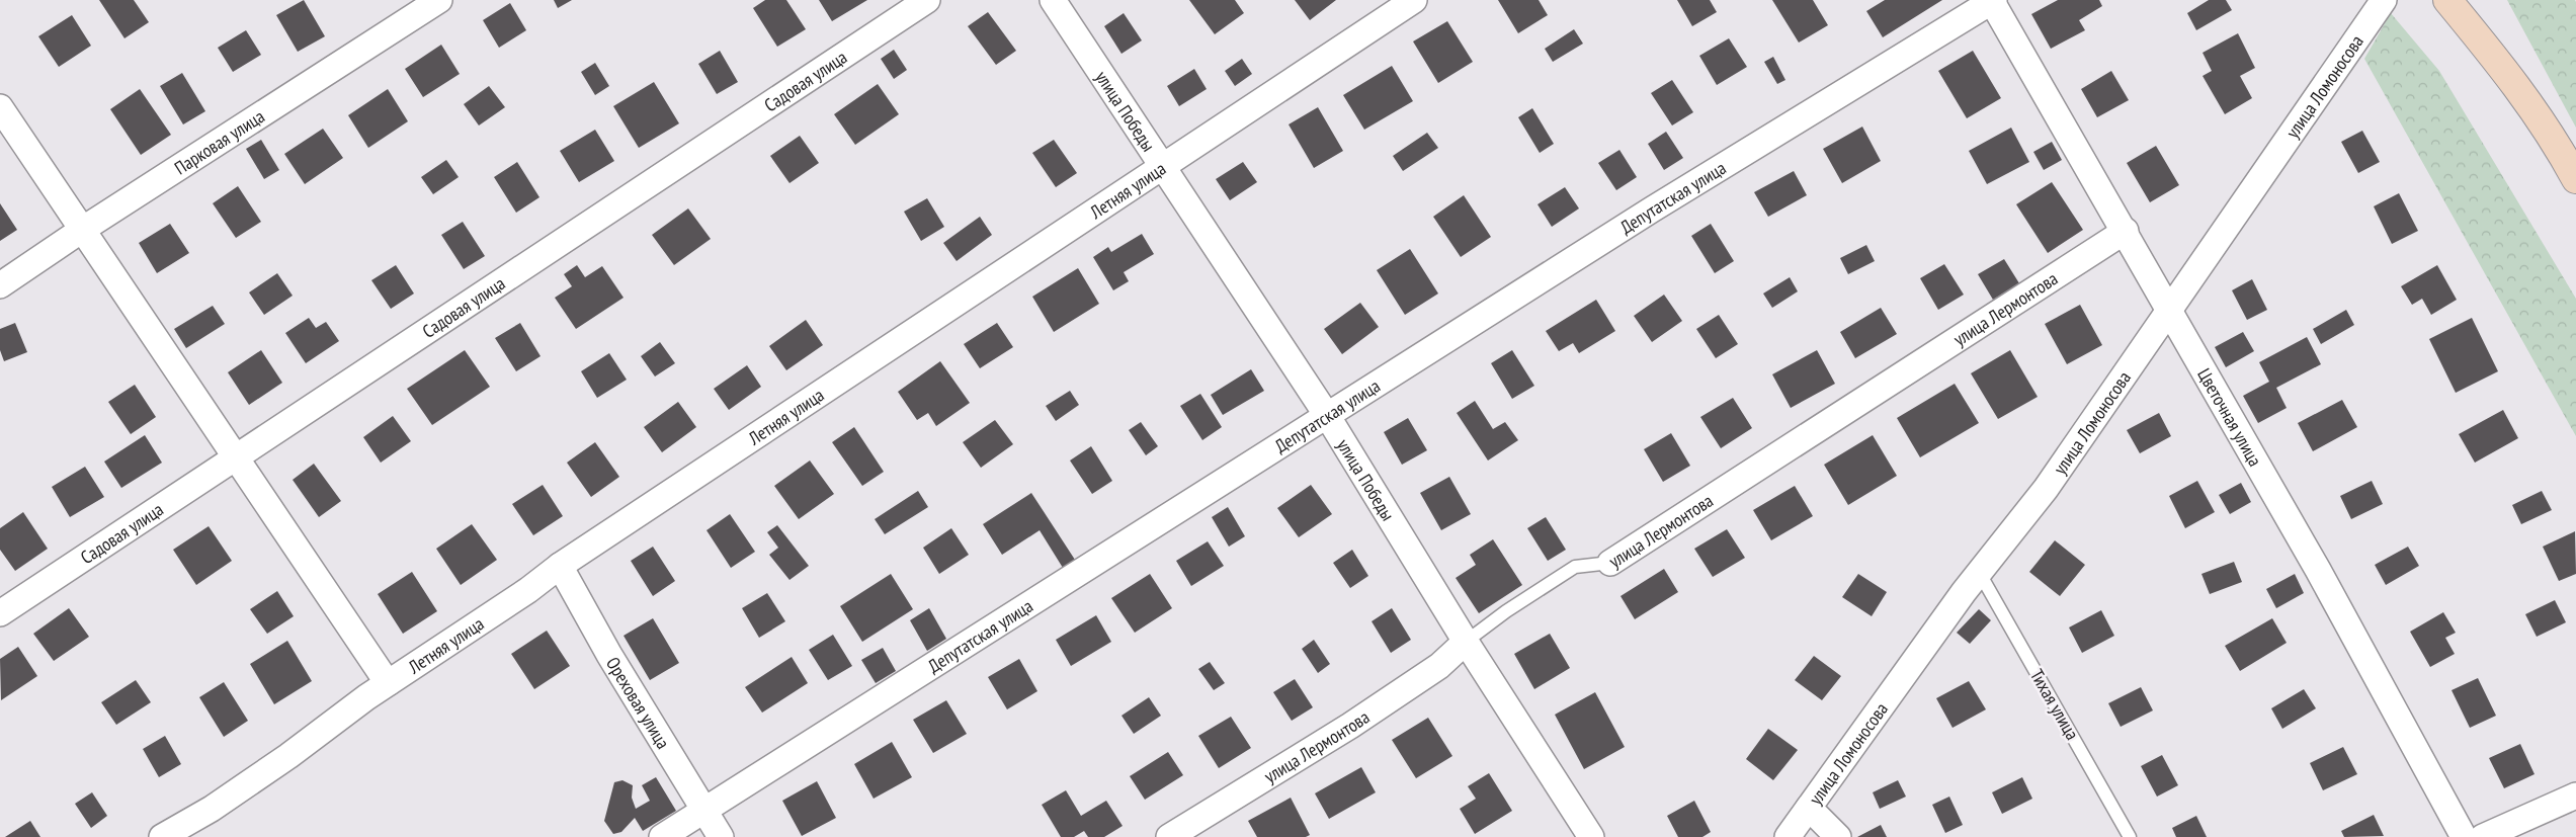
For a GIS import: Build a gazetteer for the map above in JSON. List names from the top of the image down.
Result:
{
  "streets": {
    "street": [
      "Садовая улица",
      "улица Ломоносова",
      "улица Победы",
      "Парковая улица",
      "Летняя улица",
      "Депутатская улица",
      "улица Лермонтова",
      "Цветочная улица",
      "Ореховая улица"
    ],
    "lane": ["Тихая улица"]
  },
  "crossings": [
    ["улица Ломоносова", "Цветочная улица"],
    ["улица Ломоносова", "Тихая улица"],
    ["улица Победы", "Летняя улица"],
    ["улица Победы", "Депутатская улица"],
    ["улица Победы", "улица Лермонтова"],
    ["Летняя улица", "Ореховая улица"],
    ["Депутатская улица", "Цветочная улица"],
    ["Депутатская улица", "Ореховая улица"],
    ["улица Лермонтова", "Цветочная улица"]
  ]
}
